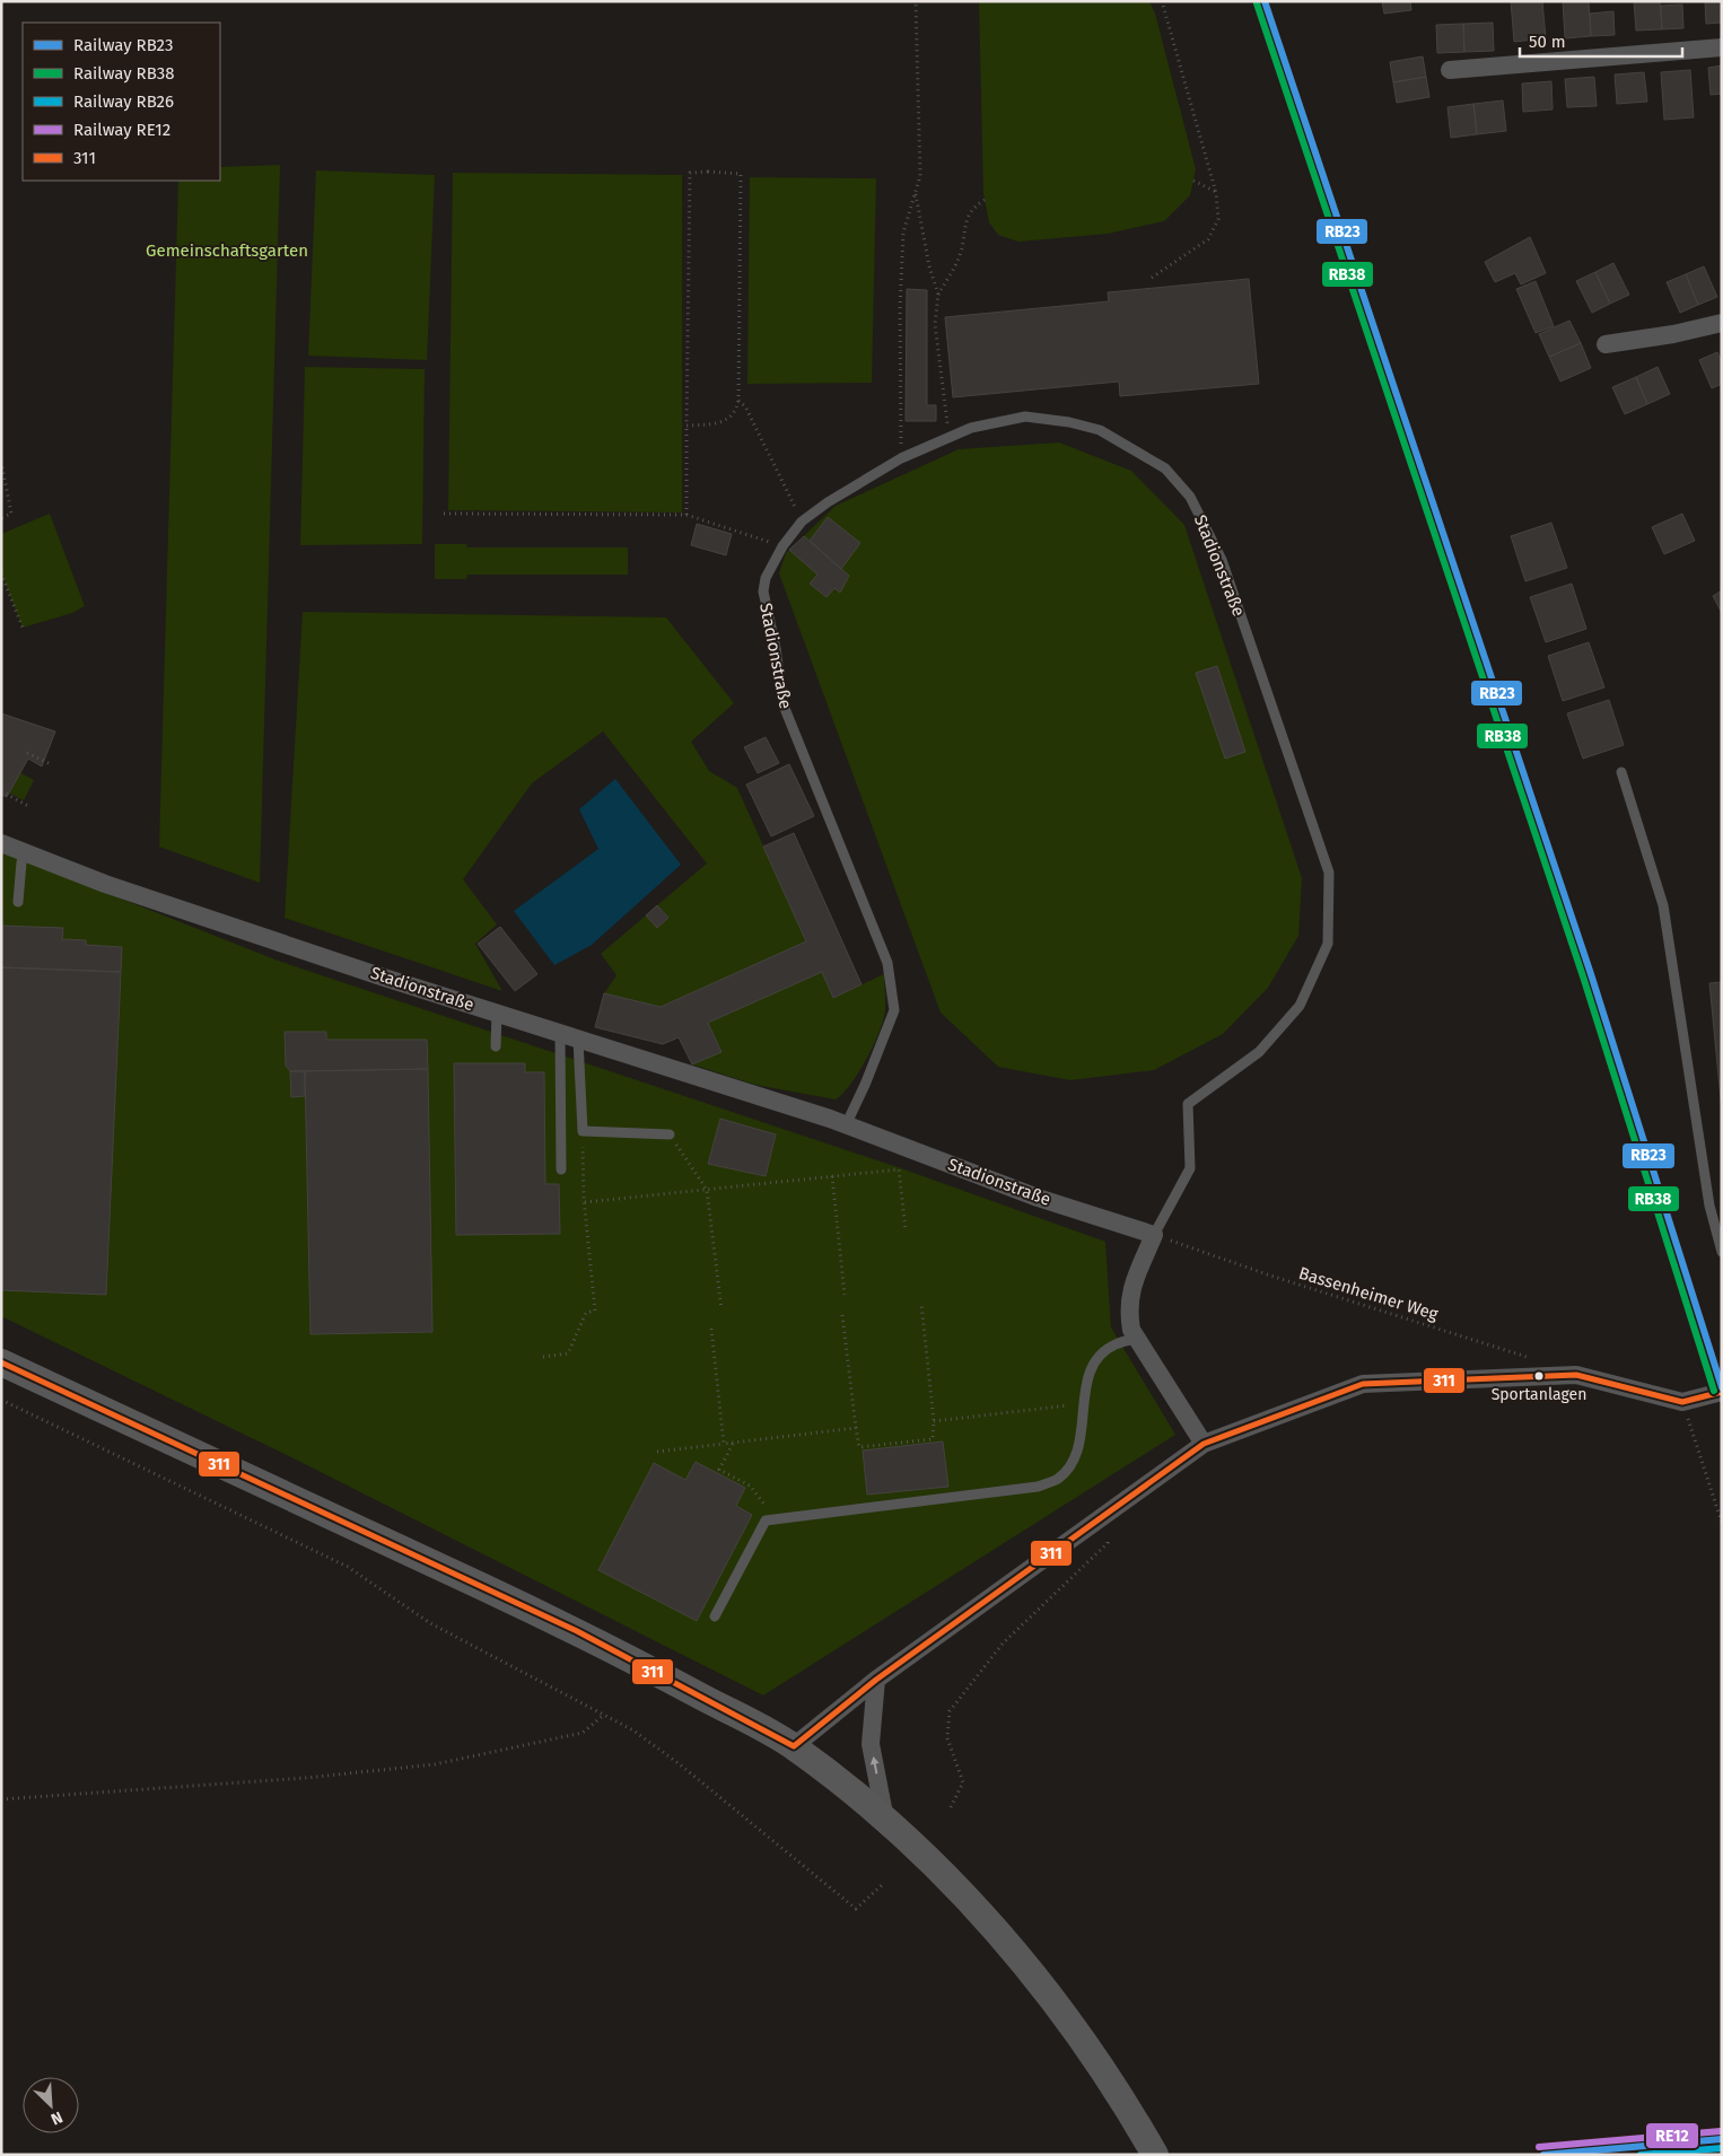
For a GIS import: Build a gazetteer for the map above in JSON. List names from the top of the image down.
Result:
{
  "streets": {
    "street": ["Stadionstraße"],
    "path": ["Bassenheimer Weg"]
  },
  "crossings": [
    ["Stadionstraße", "Bassenheimer Weg"]
  ],
  "parks": ["Gemeinschaftsgarten"],
  "places": ["Sportanlagen"],
  "lines": [
    "rail line RB23",
    "rail line RB38",
    "transit line 311",
    "rail line RE12",
    "rail line RB26"
  ],
  "legend": [
    "Railway RB23",
    "Railway RB38",
    "Railway RB26",
    "Railway RE12",
    "311"
  ],
  "scale_bar": "50 m",
  "north": "bottom right"
}
